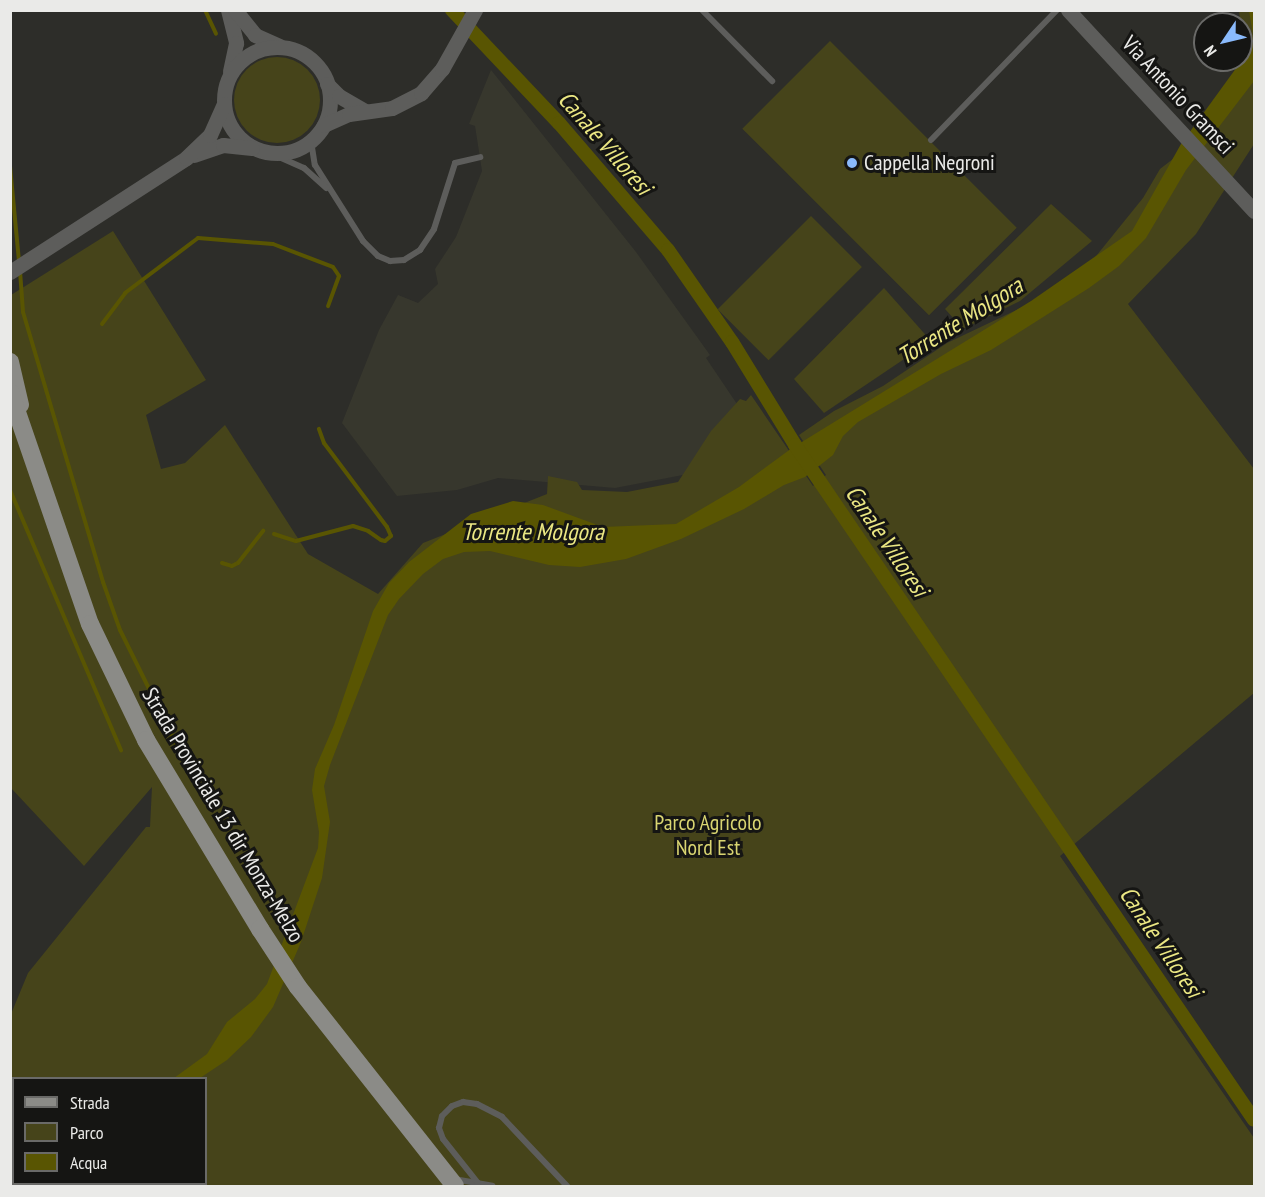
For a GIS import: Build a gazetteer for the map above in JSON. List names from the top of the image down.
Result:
{
  "streets": {
    "main road": ["Strada Provinciale 13 dir Monza-Melzo"],
    "street": ["Via Antonio Gramsci"]
  },
  "water": ["Canale Villoresi", "Torrente Molgora"],
  "parks": ["Parco Agricolo Nord Est"],
  "places": ["Cappella Negroni"],
  "legend": ["Strada", "Parco", "Acqua"],
  "north": "bottom left"
}
